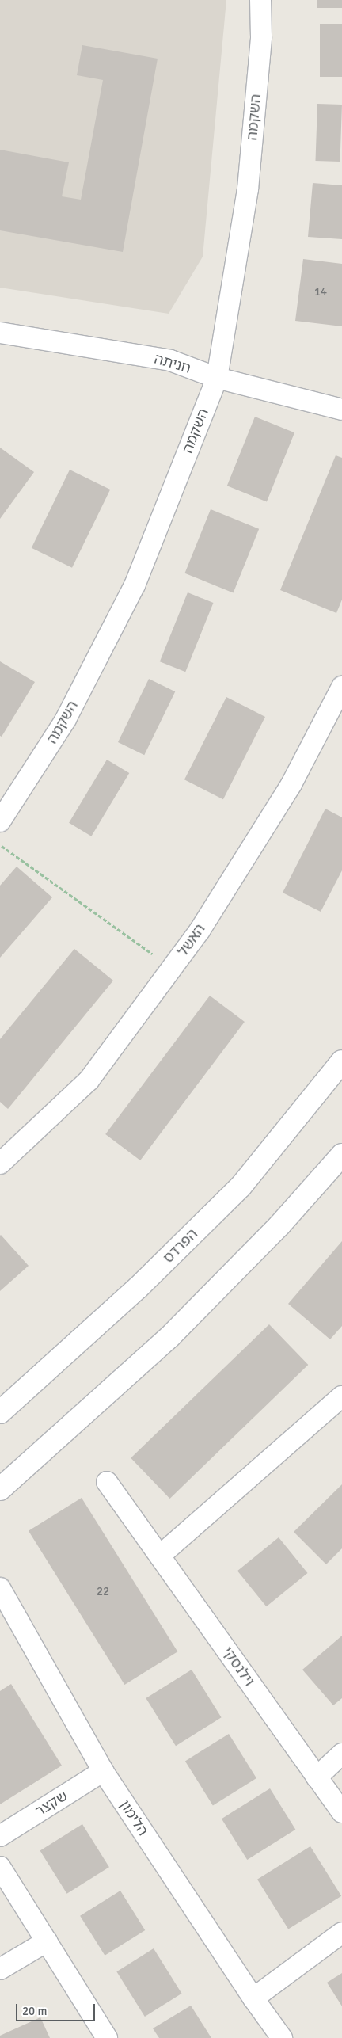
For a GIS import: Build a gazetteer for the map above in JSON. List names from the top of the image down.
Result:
{
  "streets": {
    "street": [
      "השקמה",
      "חניתה",
      "האשל",
      "הפרדס",
      "וילנסקי",
      "שקצר",
      "הלימון"
    ]
  },
  "crossings": [
    ["השקמה", "חניתה"],
    ["שקצר", "הלימון"]
  ],
  "house_numbers": ["14", "22"],
  "scale_bar": "20 m"
}
